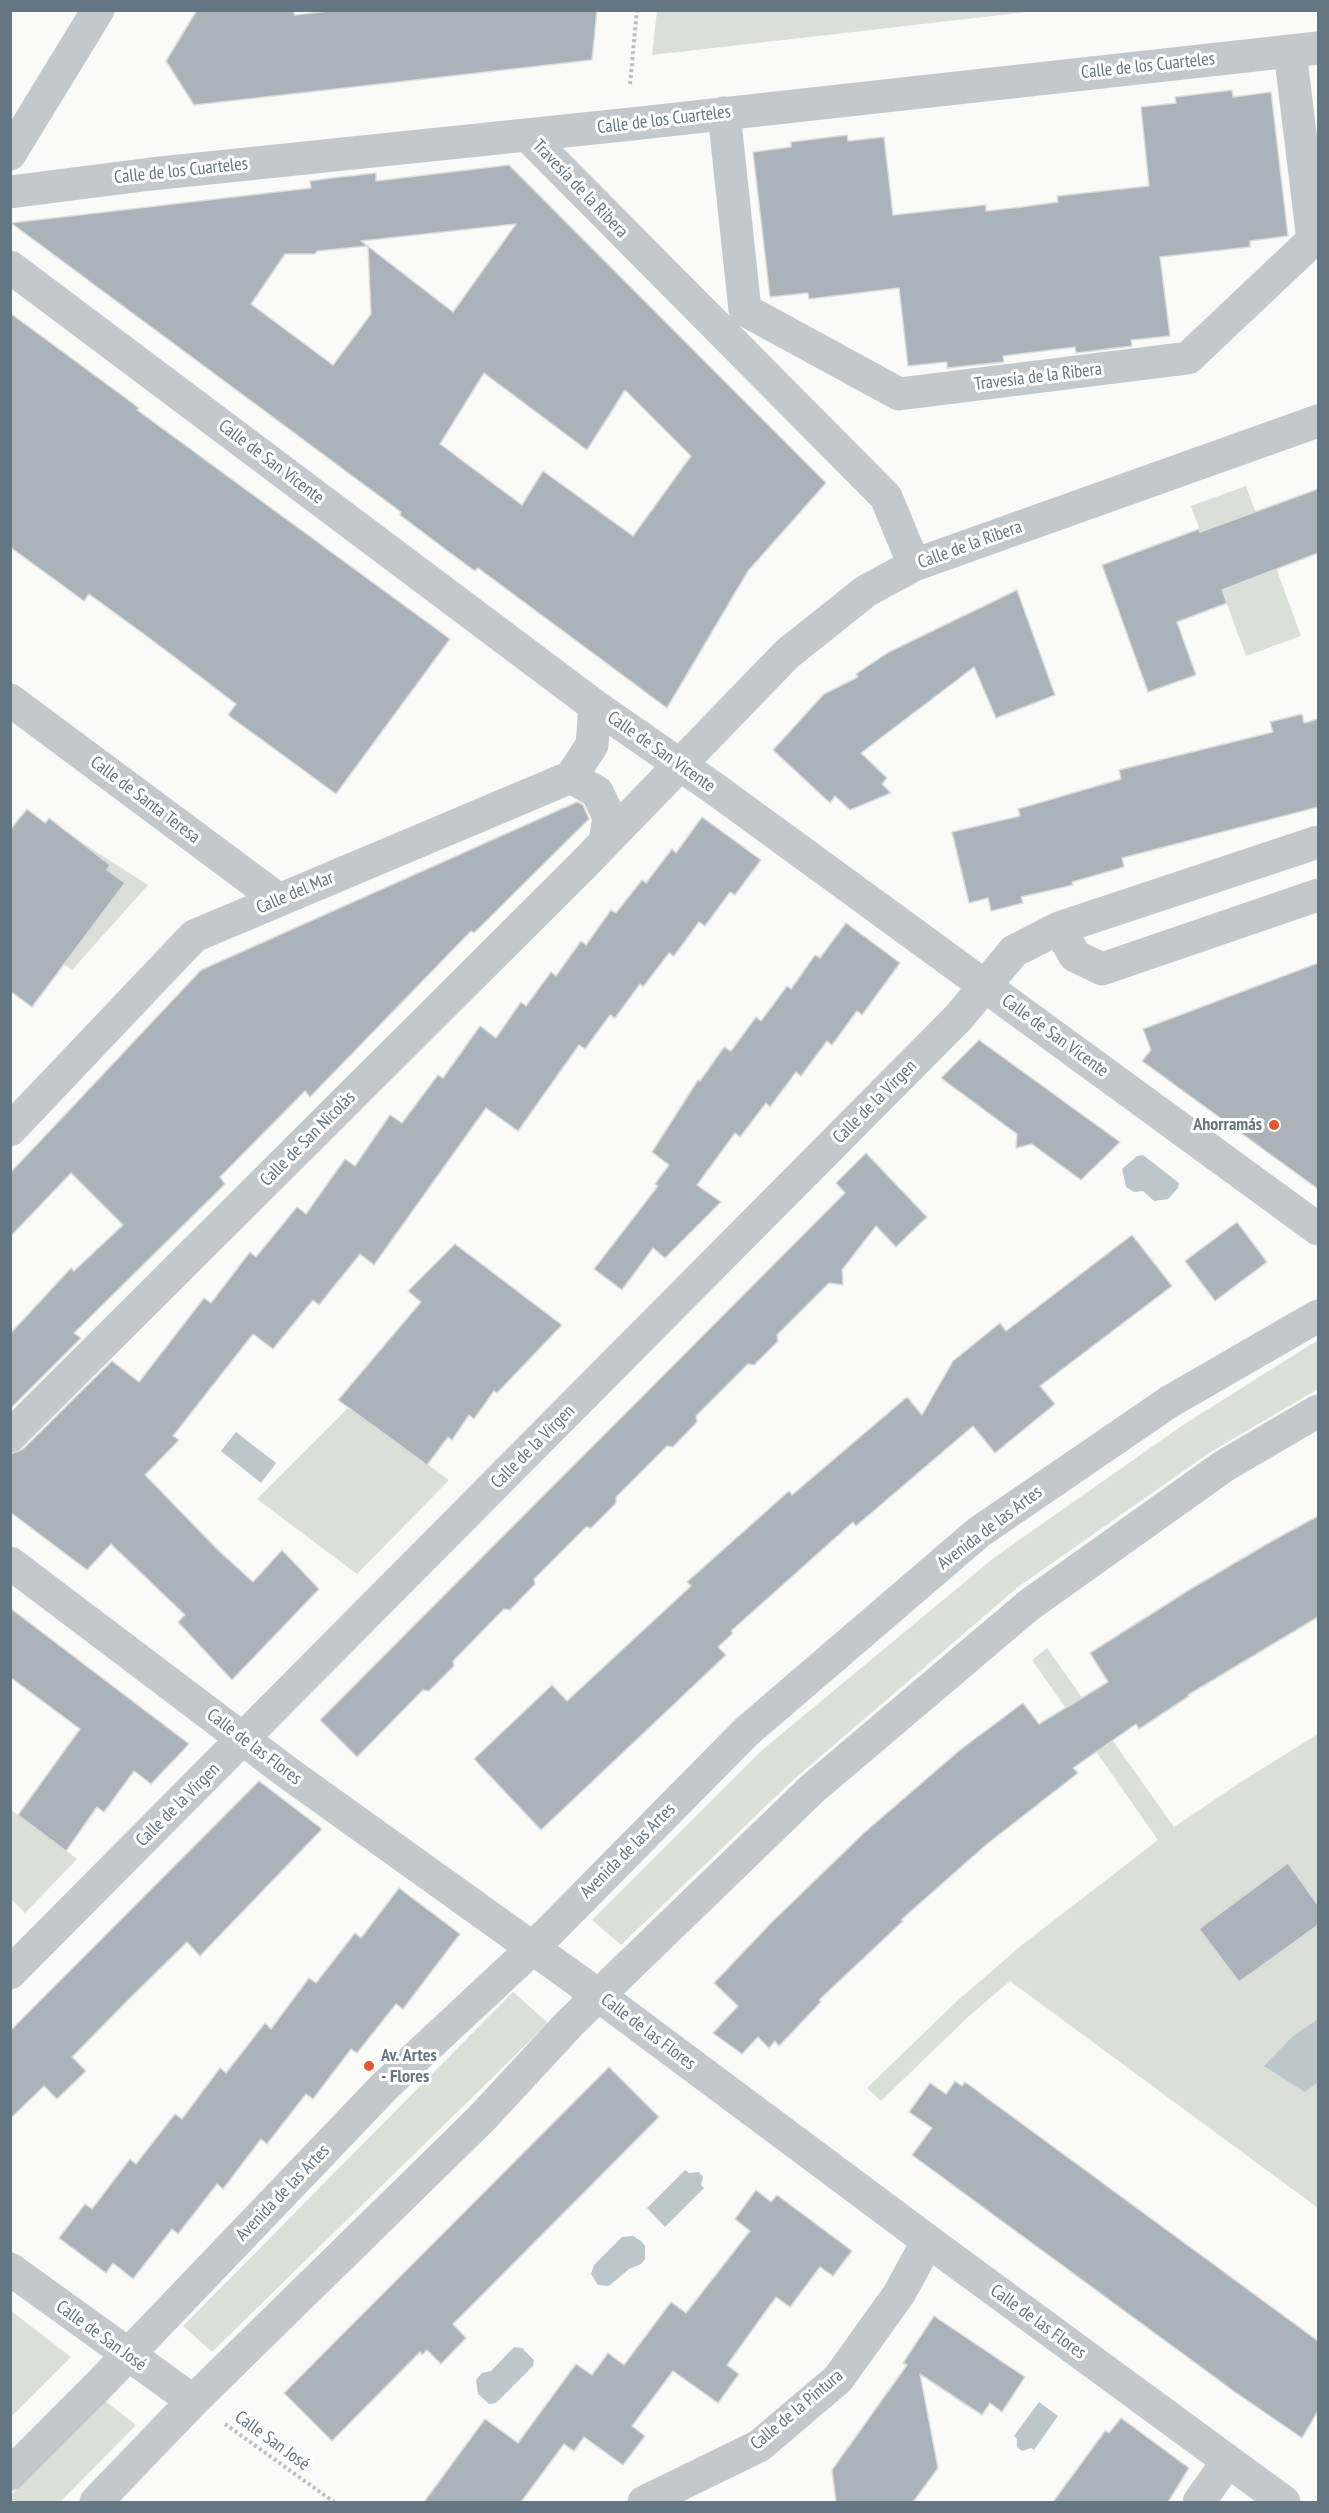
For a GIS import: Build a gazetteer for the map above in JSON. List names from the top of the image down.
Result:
{
  "streets": {
    "street": [
      "Calle de los Cuarteles",
      "Travesía de la Ribera",
      "Calle de San Vicente",
      "Calle de la Ribera",
      "Calle de Santa Teresa",
      "Calle del Mar",
      "Calle de la Virgen",
      "Calle de San Nicolás",
      "Avenida de las Artes",
      "Calle de las Flores",
      "Calle de San José",
      "Calle de la Pintura"
    ],
    "path": ["Calle San José"]
  },
  "crossings": [
    ["Calle de los Cuarteles", "Travesía de la Ribera"],
    ["Travesía de la Ribera", "Calle de la Ribera"],
    ["Calle de San Vicente", "Calle de la Ribera"],
    ["Calle de San Vicente", "Calle de la Virgen"],
    ["Calle de San Vicente", "Calle de San Nicolás"],
    ["Calle de la Ribera", "Calle de San Nicolás"],
    ["Calle de Santa Teresa", "Calle del Mar"],
    ["Calle de la Virgen", "Calle de las Flores"],
    ["Avenida de las Artes", "Calle de las Flores"],
    ["Avenida de las Artes", "Calle de San José"],
    ["Calle de las Flores", "Calle de la Pintura"],
    ["Calle de San José", "Calle San José"]
  ],
  "places": ["Ahorramás", "Av. Artes - Flores"]
}
